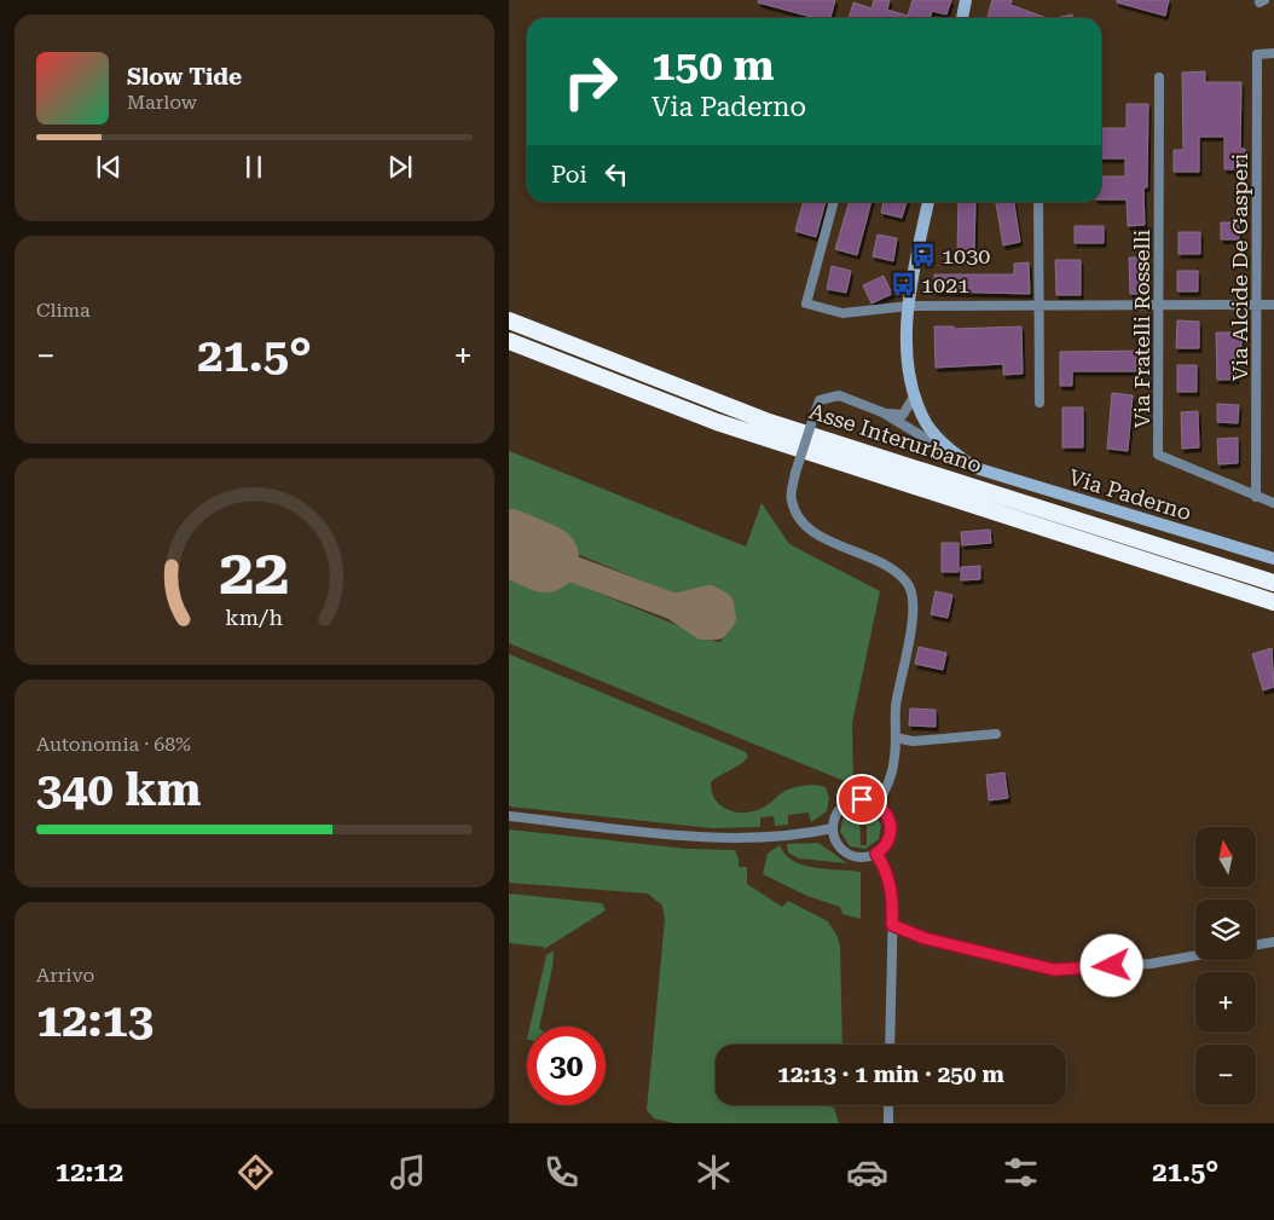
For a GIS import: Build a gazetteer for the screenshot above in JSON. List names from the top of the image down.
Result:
{
  "streets": {
    "highway": ["Asse Interurbano"],
    "street": ["Via Alcide De Gasperi", "Via Fratelli Rosselli", "Via Paderno"]
  },
  "crossings": [
    ["Via Alcide De Gasperi", "Via Fratelli Rosselli"]
  ],
  "places": {
    "bus stop": ["1030", "1021"]
  },
  "north": "top",
  "page": {
    "turn": ["150 m", "Via Paderno"],
    "song": ["Slow Tide", "Marlow"],
    "then": "Poi",
    "tile": [
      "Clima",
      ["Autonomia · 68%", "340 km"],
      ["Arrivo", "12:13"]
    ],
    "heat": ["−", "21.5°", "+"],
    "map_buttons": ["+", "−"],
    "limit": "30",
    "trip": "12:13 · 1 min · 250 m",
    "tabs": ["12:12", "21.5°"],
    "gauge": ["22", "km/h"]
  }
}
